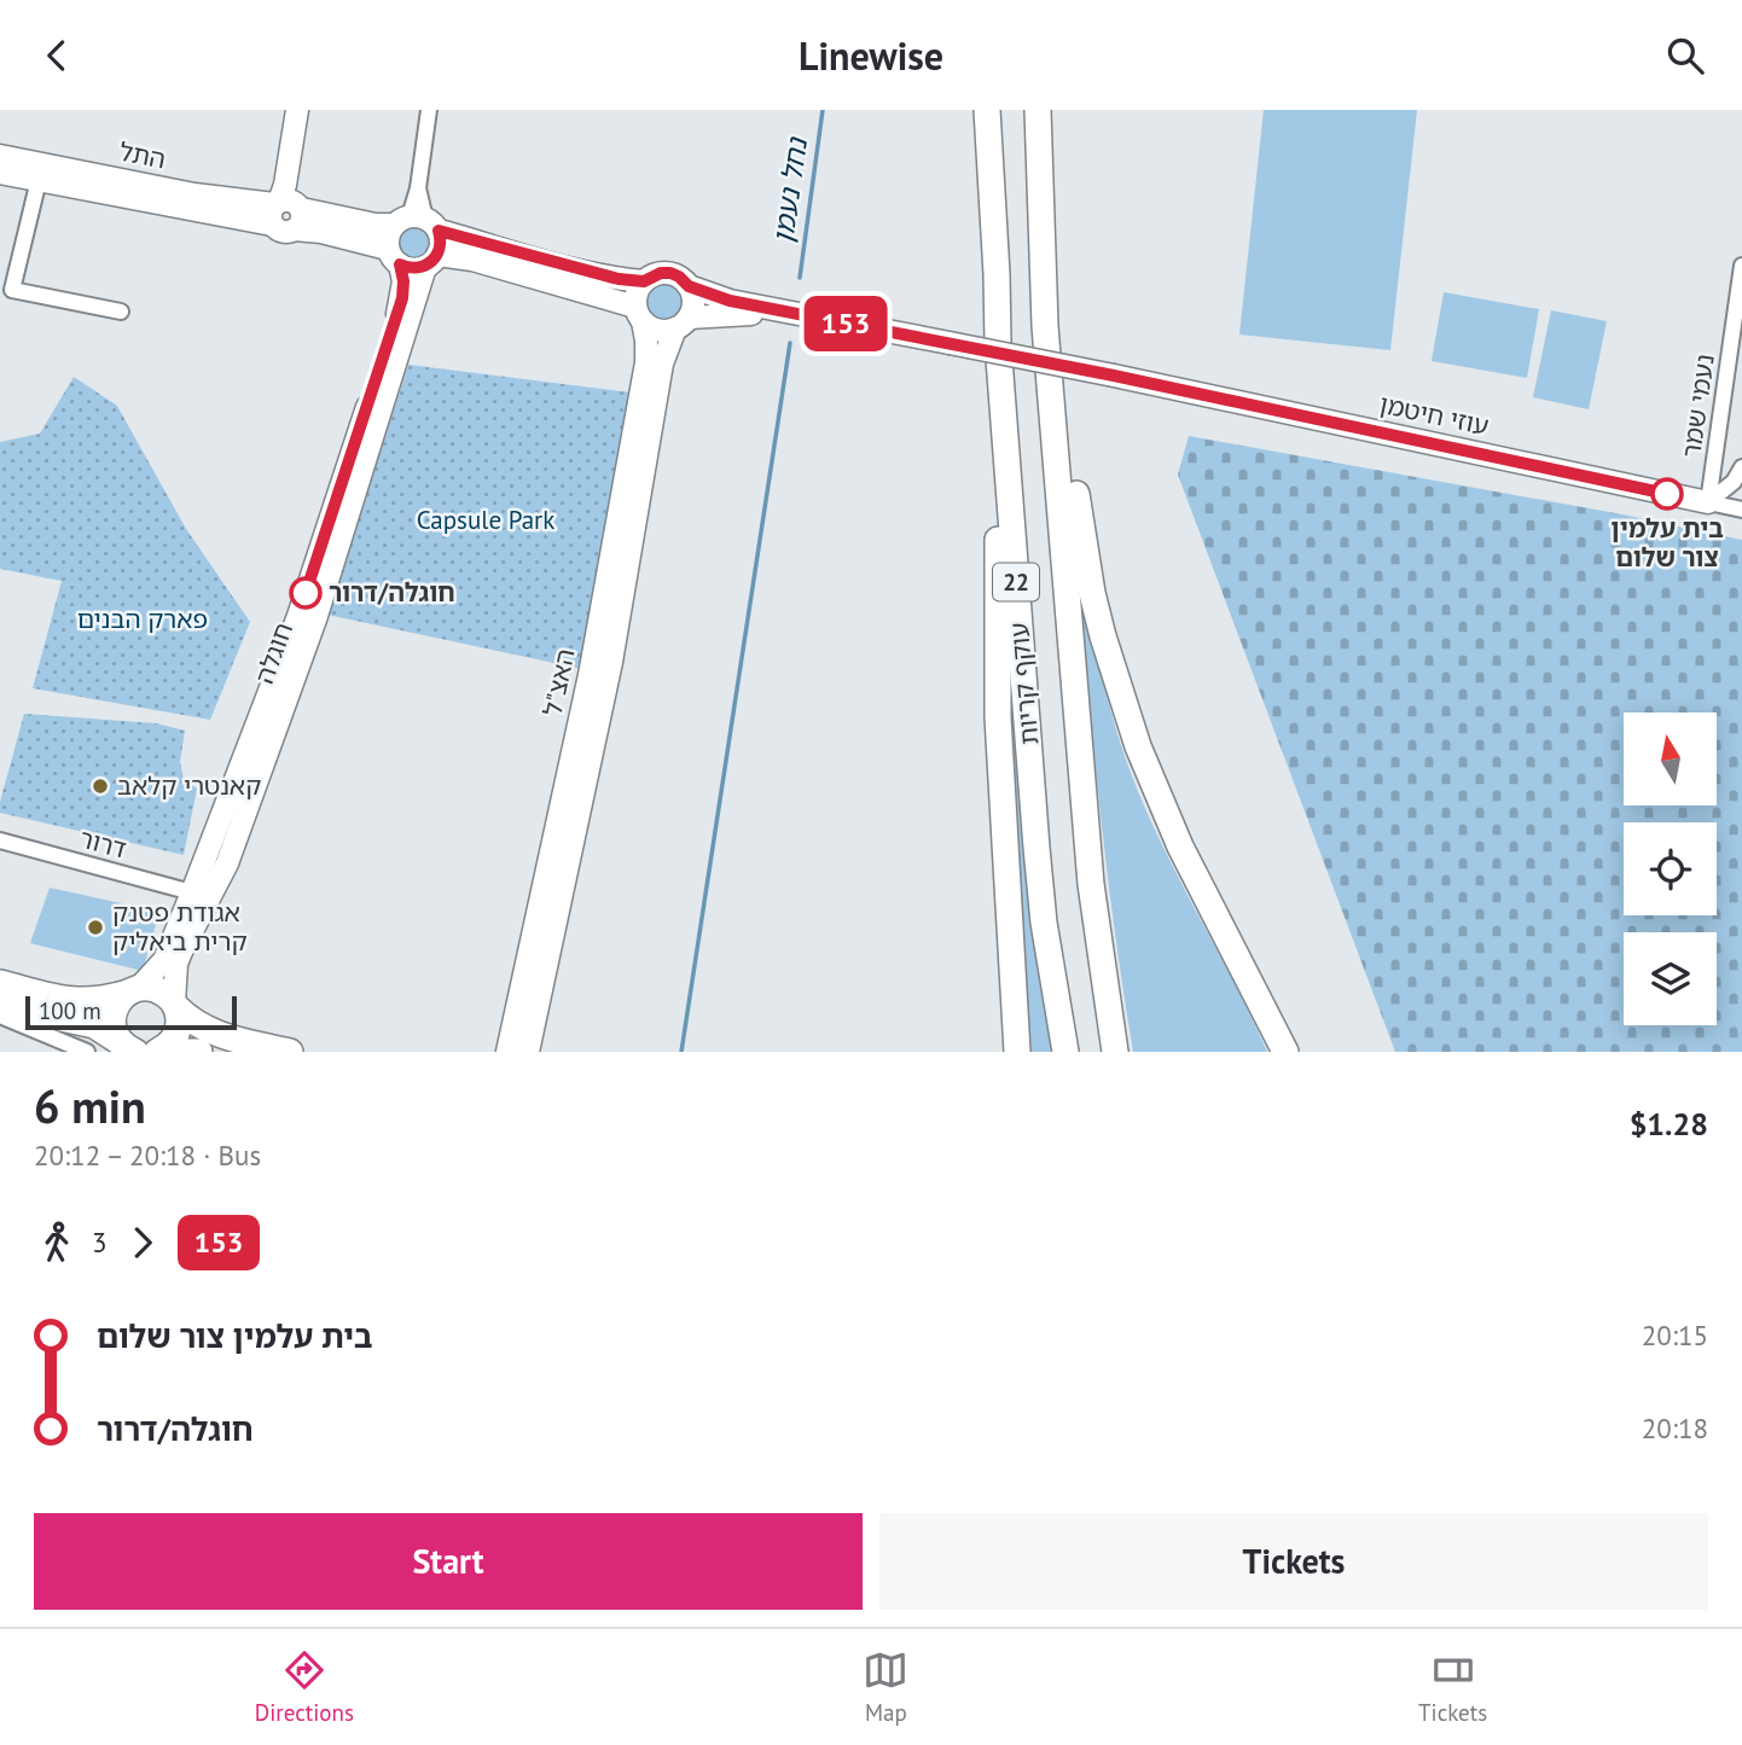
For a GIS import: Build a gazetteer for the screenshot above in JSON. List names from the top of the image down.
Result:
{
  "streets": {
    "highway": ["22", "עוקף קריות"],
    "street": [
      "התל",
      "נעמי שמר",
      "עוזי חיטמן",
      "חוגלה",
      "האצ\"ל",
      "דרור"
    ]
  },
  "crossings": [
    ["התל", "חוגלה"],
    ["התל", "האצ\"ל"],
    ["נעמי שמר", "עוזי חיטמן"],
    ["חוגלה", "דרור"]
  ],
  "water": ["נחל נעמן"],
  "parks": ["Capsule Park", "פארק הבנים"],
  "places": [
    "בית עלמין צור שלום",
    "חוגלה/דרור",
    "קאנטרי קלאב",
    "אגודת פטנק קרית ביאליק"
  ],
  "lines": ["bus line 153"],
  "scale_bar": "100 m",
  "north": "top",
  "page": {
    "header": "Linewise",
    "on_map": "153",
    "scale": "100 m",
    "heading": ["6 min", "20:12 – 20:18 · Bus", "$1.28"],
    "legs": ["3", "153"],
    "list": [
      {
        "name": "בית עלמין צור שלום",
        "value": "20:15"
      },
      {
        "name": "חוגלה/דרור",
        "value": "20:18"
      }
    ],
    "buttons": ["Start", "Tickets"],
    "tabs": ["Directions", "Map", "Tickets"]
  }
}
